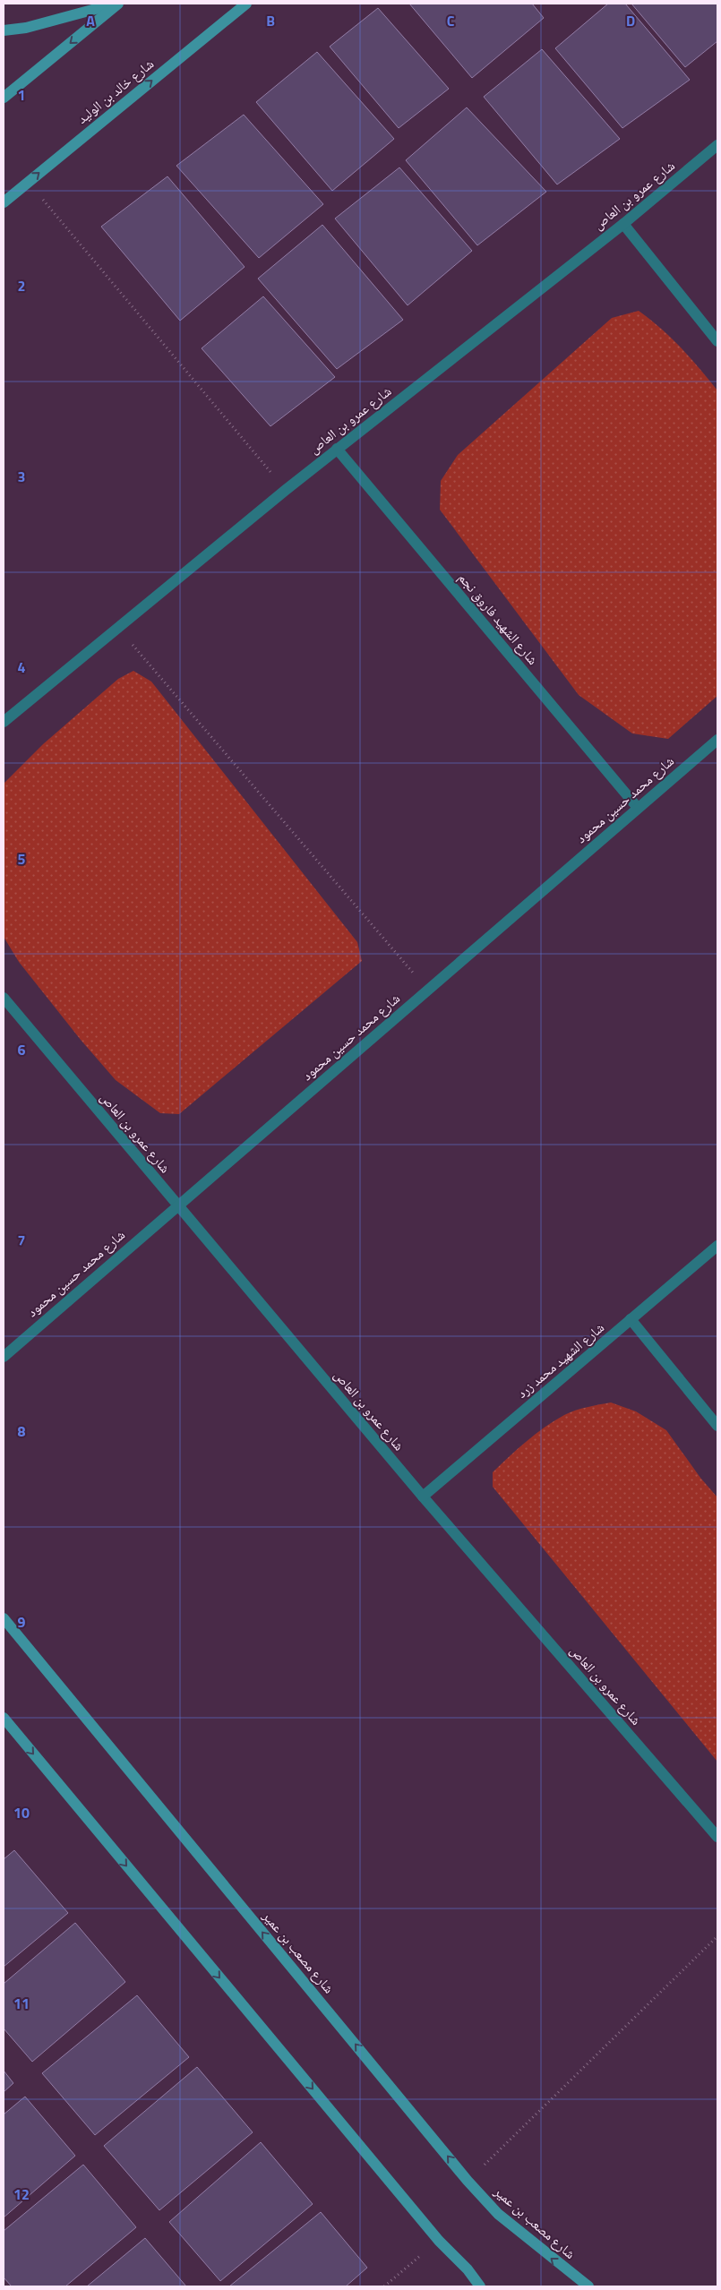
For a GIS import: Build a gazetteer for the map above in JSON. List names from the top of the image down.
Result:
{
  "streets": {
    "street": [
      "شارع خالد بن الوليد",
      "شارع عمرو بن العاص",
      "شارع الشهيد فاروق نجم",
      "شارع محمد حسين محمود",
      "شارع الشهيد محمد زرد",
      "شارع مصعب بن عمير"
    ]
  },
  "crossings": [
    ["شارع عمرو بن العاص", "شارع الشهيد فاروق نجم"],
    ["شارع عمرو بن العاص", "شارع محمد حسين محمود"],
    ["شارع عمرو بن العاص", "شارع الشهيد محمد زرد"],
    ["شارع الشهيد فاروق نجم", "شارع محمد حسين محمود"]
  ],
  "grid": {
    "columns": [
      "A",
      "B",
      "C",
      "D"
    ],
    "rows": [
      "1",
      "2",
      "3",
      "4",
      "5",
      "6",
      "7",
      "8",
      "9",
      "10",
      "11",
      "12"
    ]
  }
}
